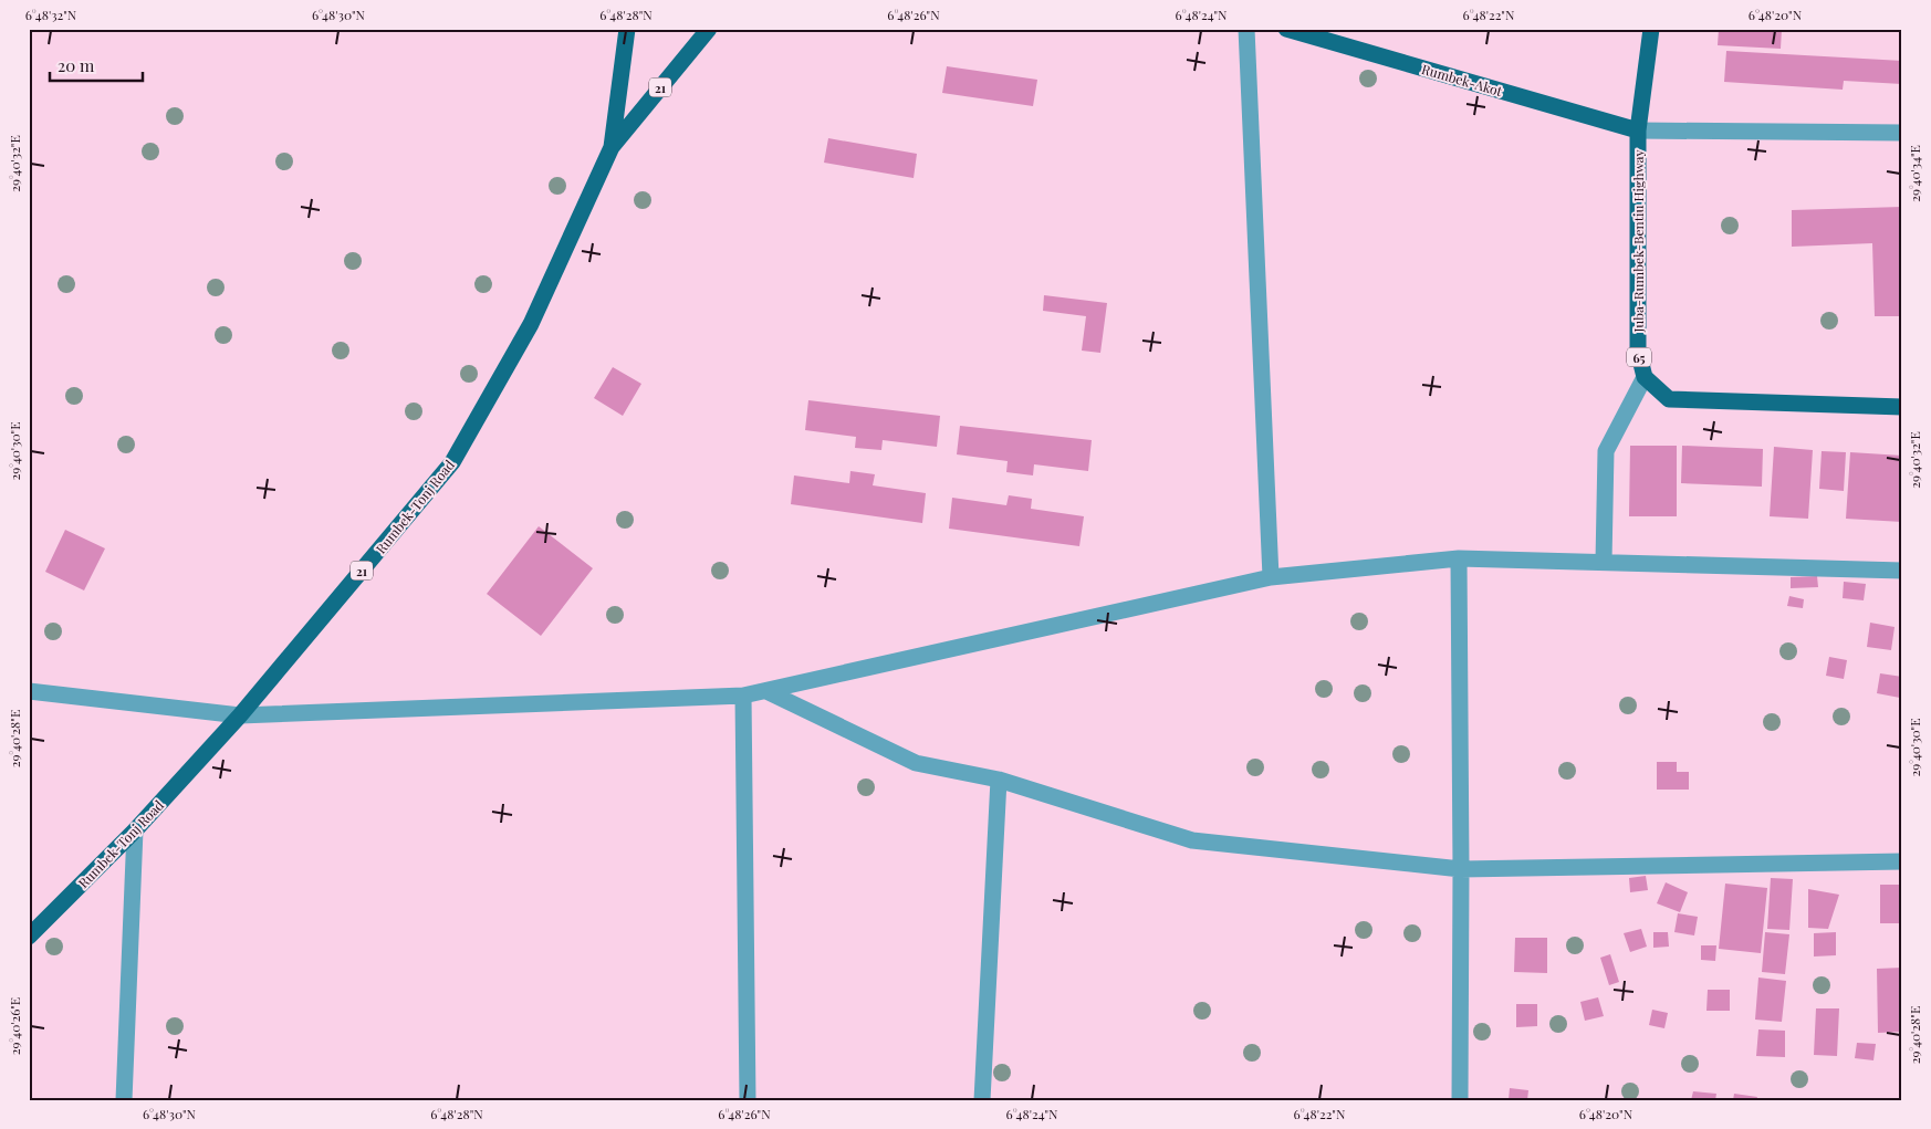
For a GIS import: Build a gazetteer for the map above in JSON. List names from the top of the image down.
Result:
{
  "streets": {
    "main road": [
      "Rumbek-Akot",
      "21",
      "Juba-Rumbek-Bentiu Highway",
      "65",
      "Rumbek-Tonj Road"
    ]
  },
  "crossings": [
    ["Rumbek-Akot", "Juba-Rumbek-Bentiu Highway"],
    ["Juba-Rumbek-Bentiu Highway", "65"]
  ],
  "scale_bar": "20 m",
  "coordinates": [
    "6°48'32\"N",
    "6°48'30\"N",
    "6°48'28\"N",
    "6°48'26\"N",
    "6°48'24\"N",
    "6°48'22\"N",
    "6°48'20\"N",
    "29°40'32\"E",
    "29°40'34\"E",
    "29°40'30\"E",
    "29°40'28\"E",
    "29°40'26\"E"
  ]
}
